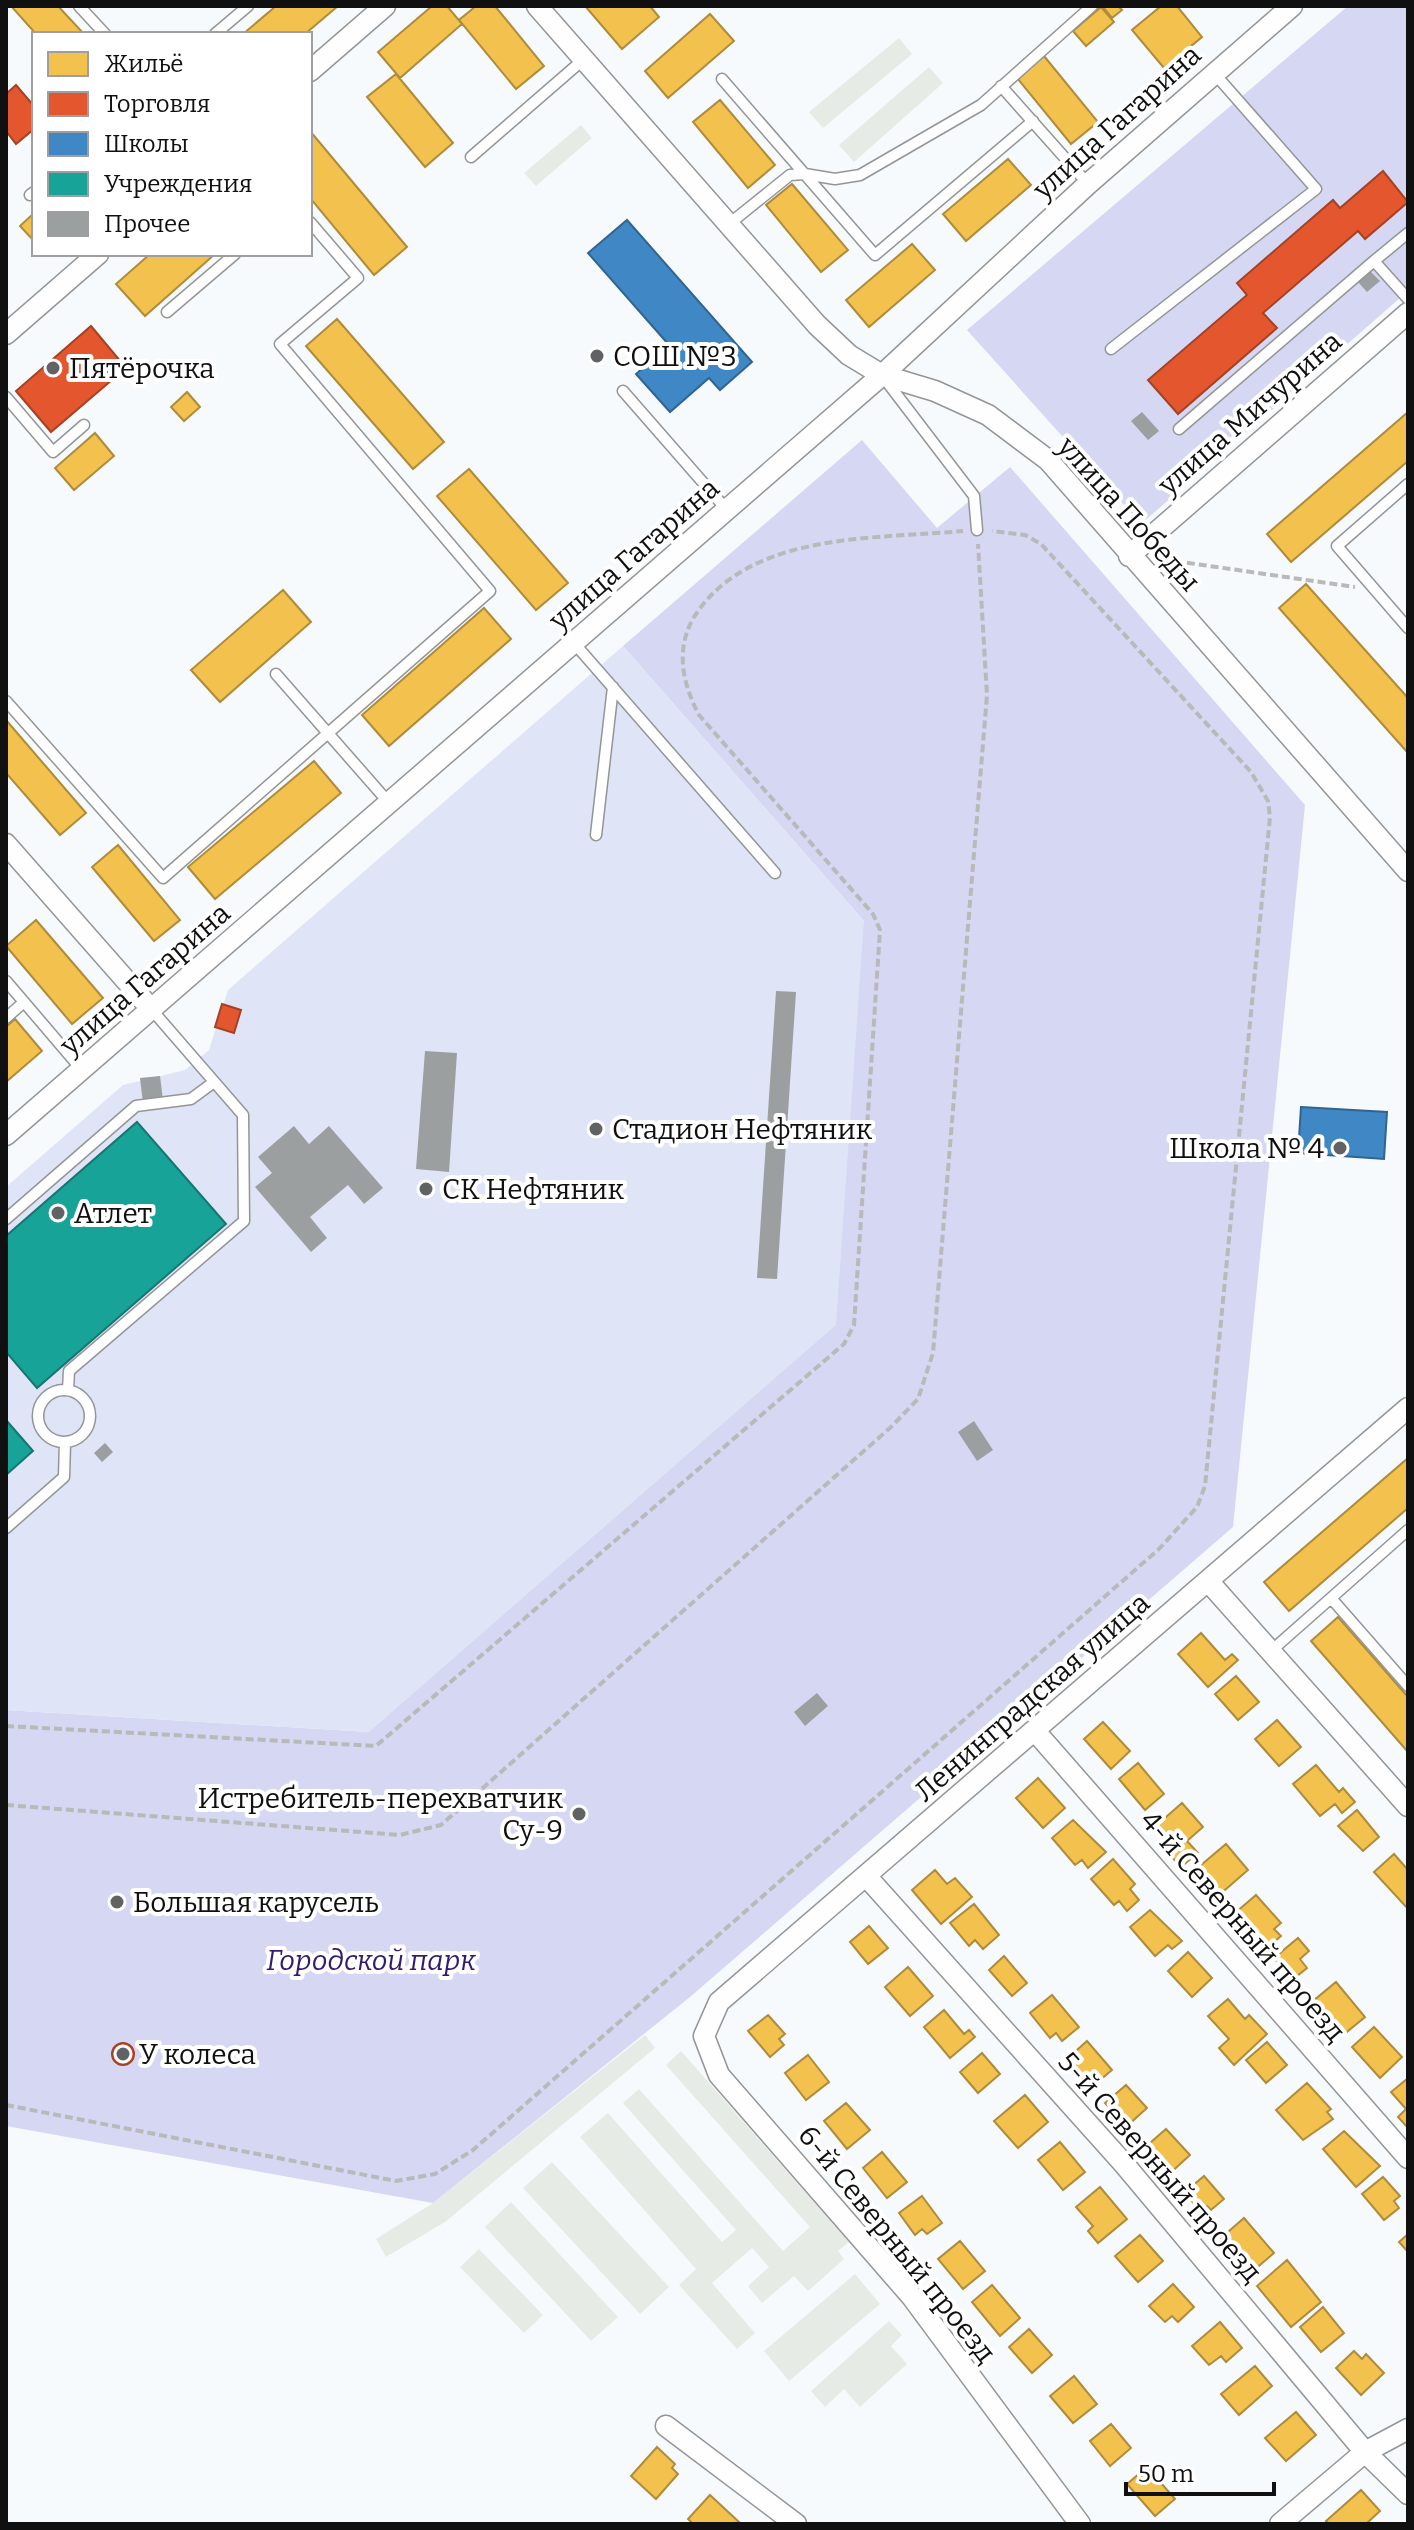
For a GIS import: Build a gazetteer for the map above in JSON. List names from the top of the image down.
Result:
{
  "streets": {
    "street": [
      "улица Гагарина",
      "улица Мичурина",
      "улица Победы",
      "Ленинградская улица",
      "4-й Северный проезд",
      "5-й Северный проезд",
      "6-й Северный проезд"
    ]
  },
  "crossings": [
    ["улица Гагарина", "улица Победы"],
    ["улица Мичурина", "улица Победы"],
    ["Ленинградская улица", "4-й Северный проезд"],
    ["Ленинградская улица", "5-й Северный проезд"],
    ["Ленинградская улица", "6-й Северный проезд"]
  ],
  "parks": ["Городской парк"],
  "places": [
    "СОШ №3",
    "Пятёрочка",
    "Стадион Нефтяник",
    "Школа № 4",
    "СК Нефтяник",
    "Атлет",
    "Истребитель-перехватчик Су-9",
    "Большая карусель",
    "У колеса"
  ],
  "legend": [
    "Жильё",
    "Торговля",
    "Школы",
    "Учреждения",
    "Прочее"
  ],
  "scale_bar": "50 m"
}
